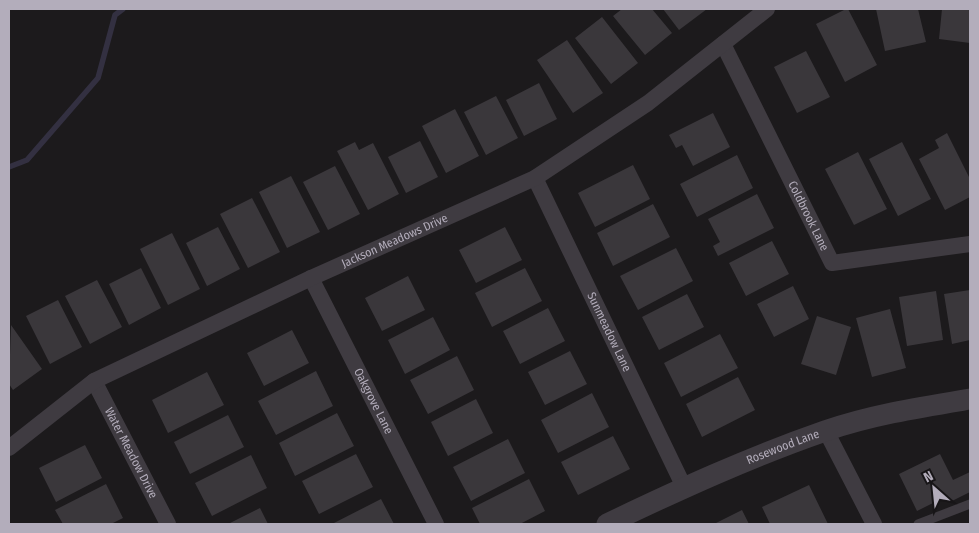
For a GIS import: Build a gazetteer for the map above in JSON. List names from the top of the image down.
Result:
{
  "streets": {
    "street": [
      "Coldbrook Lane",
      "Jackson Meadows Drive",
      "Sunmeadow Lane",
      "Oakgrove Lane",
      "Rosewood Lane",
      "Water Meadow Drive"
    ]
  },
  "crossings": [
    ["Coldbrook Lane", "Jackson Meadows Drive"],
    ["Jackson Meadows Drive", "Sunmeadow Lane"],
    ["Jackson Meadows Drive", "Oakgrove Lane"],
    ["Jackson Meadows Drive", "Water Meadow Drive"],
    ["Sunmeadow Lane", "Rosewood Lane"]
  ],
  "north": "top left"
}
